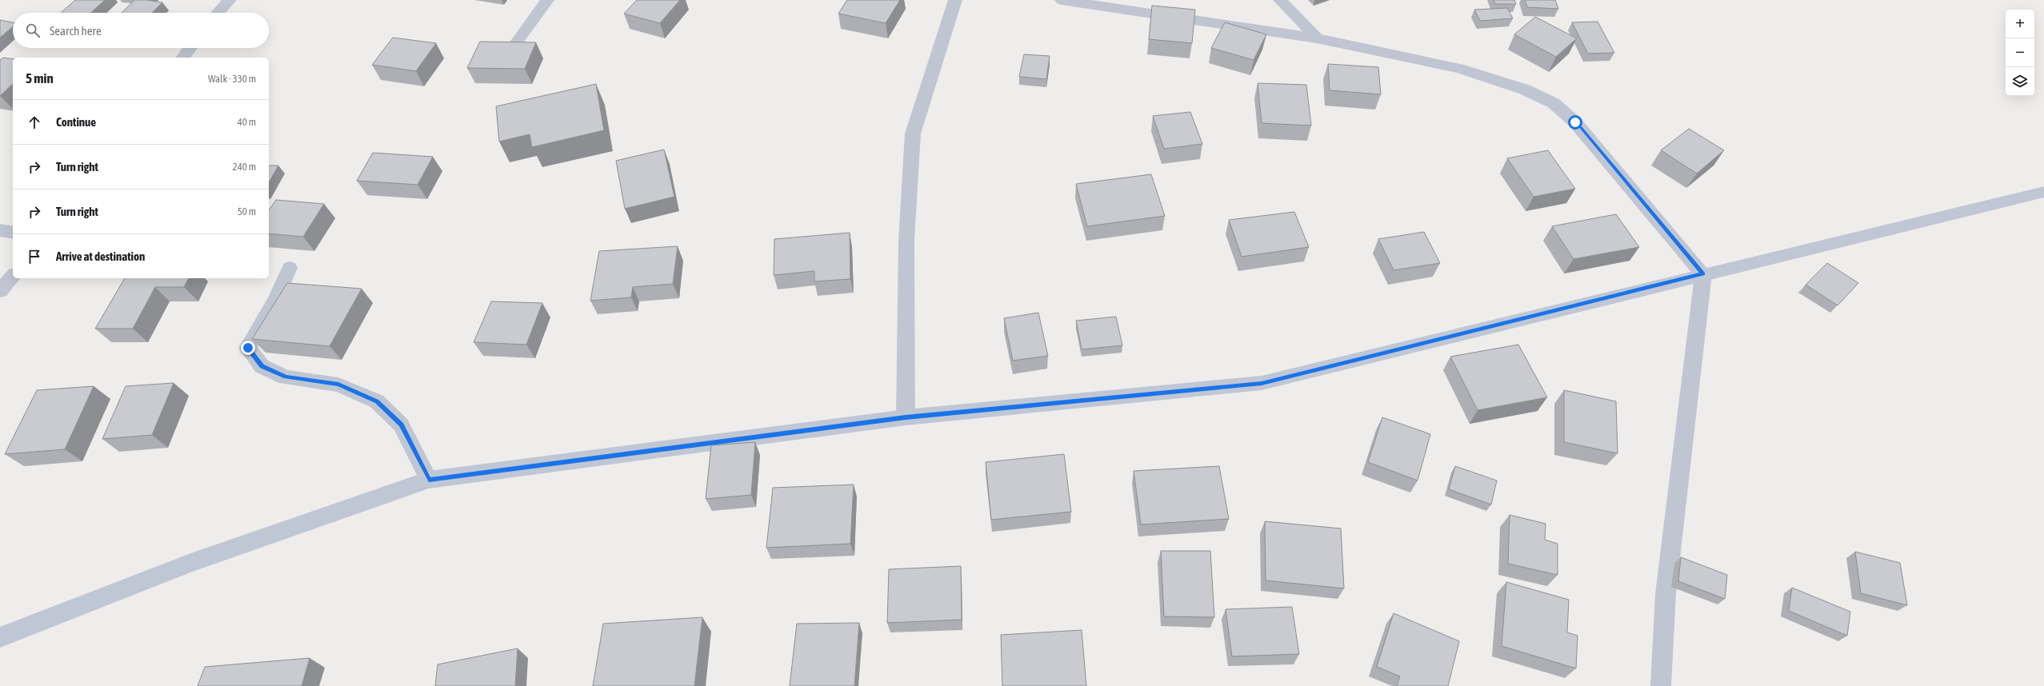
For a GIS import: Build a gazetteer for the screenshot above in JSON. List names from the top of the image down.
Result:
{
  "page": {
    "map_buttons": ["+", "−"],
    "search": "Search here",
    "heading": ["5 min", "Walk · 330 m"],
    "list": [
      ["Continue", "40 m"],
      ["Turn right", "240 m"],
      ["Turn right", "50 m"],
      "Arrive at destination"
    ]
  }
}
